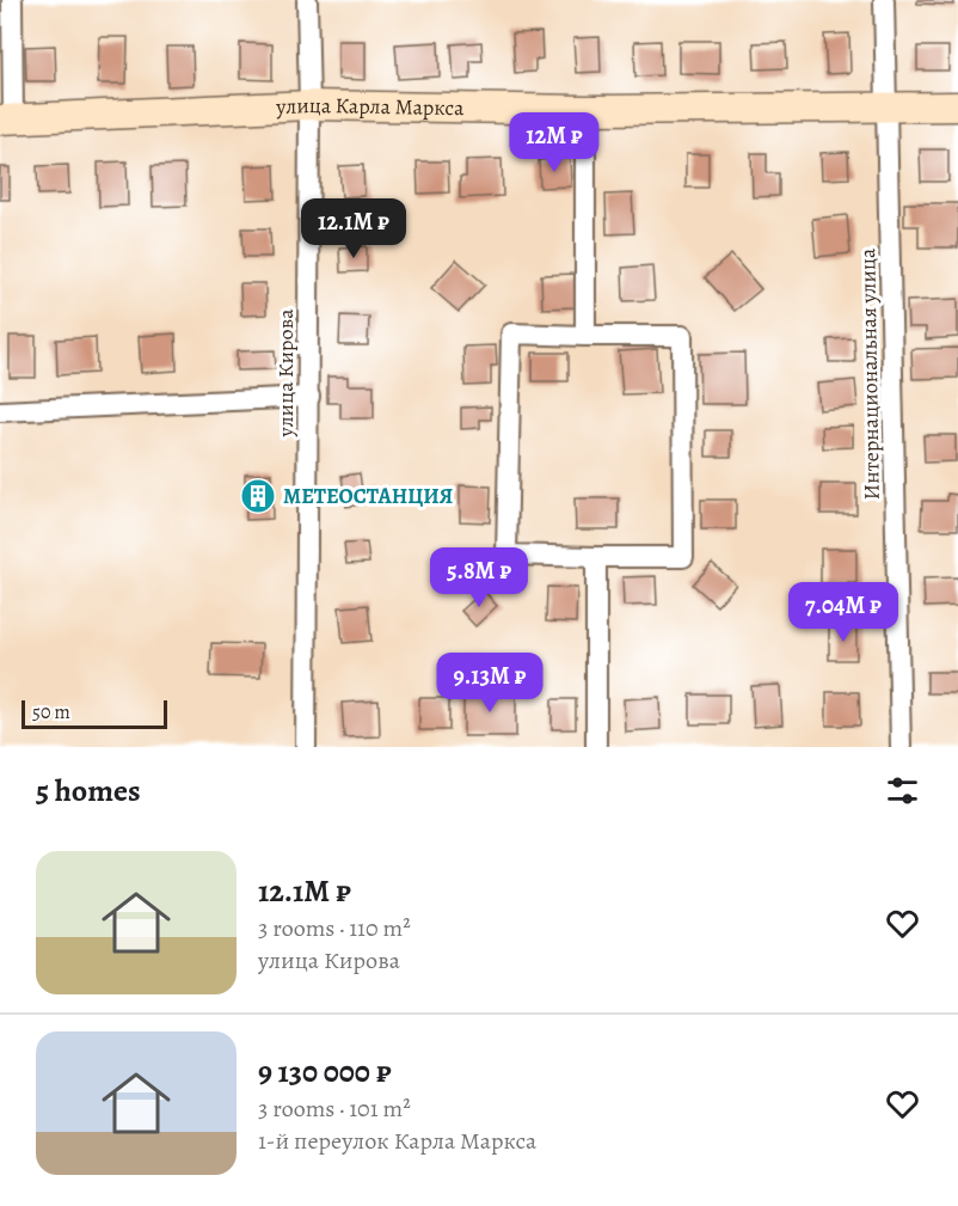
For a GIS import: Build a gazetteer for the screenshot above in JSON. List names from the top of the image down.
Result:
{
  "streets": {
    "street": ["улица Карла Маркса", "улица Кирова", "Интернациональная улица"]
  },
  "crossings": [
    ["улица Карла Маркса", "улица Кирова"],
    ["улица Карла Маркса", "Интернациональная улица"]
  ],
  "places": {
    "building": ["МЕТЕОСТАНЦИЯ"]
  },
  "scale_bar": "50 m",
  "page": {
    "price": [
      "12M ₽",
      "12.1M ₽",
      "5.8M ₽",
      "7.04M ₽",
      "9.13M ₽"
    ],
    "scale": "50 m",
    "heading": "5 homes",
    "list": [
      {
        "name": "12.1M ₽",
        "note": "3 rooms · 110 m² · улица Кирова"
      },
      {
        "name": "9 130 000 ₽",
        "note": "3 rooms · 101 m² · 1-й переулок Карла Маркса"
      }
    ]
  }
}
